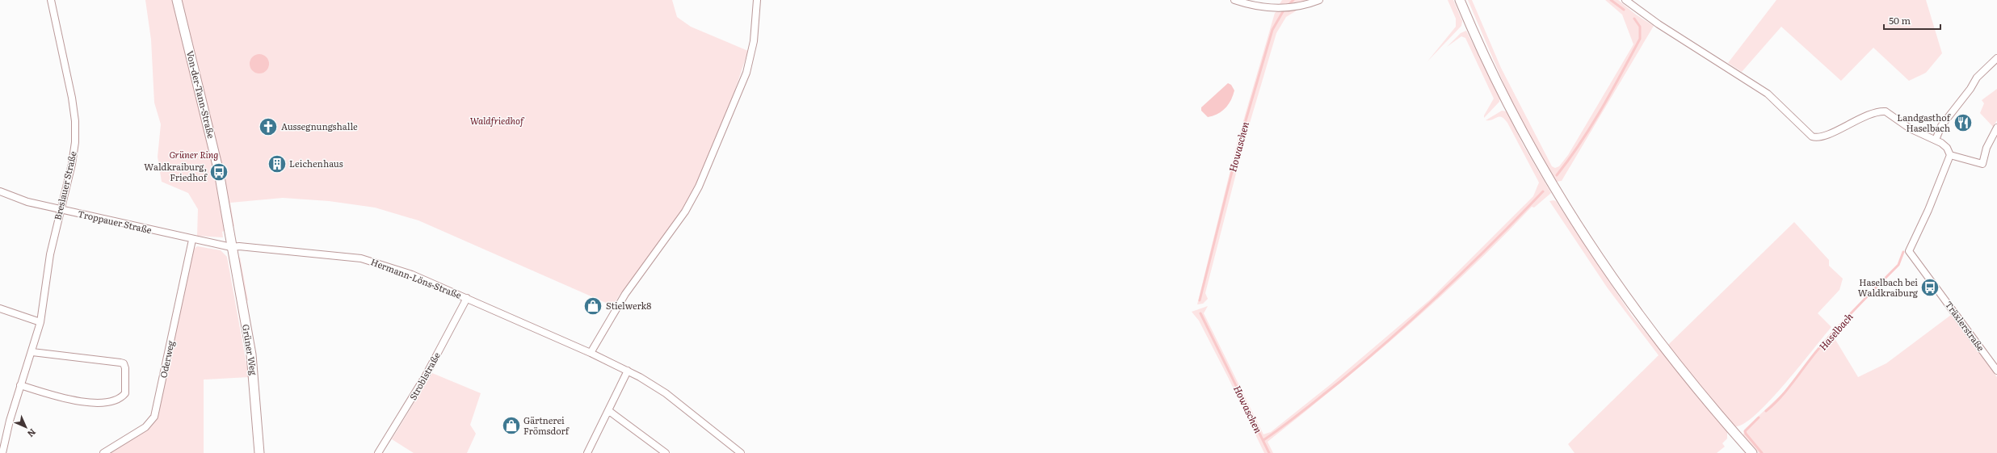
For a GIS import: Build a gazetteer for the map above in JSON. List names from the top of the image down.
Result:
{
  "streets": {
    "street": [
      "Von-der-Tann-Straße",
      "Breslauer Straße",
      "Troppauer Straße",
      "Hermann-Löns-Straße",
      "Träxlerstraße",
      "Grüner Weg",
      "Oderweg",
      "Stroblstraße"
    ]
  },
  "crossings": [
    ["Von-der-Tann-Straße", "Troppauer Straße"],
    ["Von-der-Tann-Straße", "Hermann-Löns-Straße"],
    ["Von-der-Tann-Straße", "Grüner Weg"],
    ["Breslauer Straße", "Troppauer Straße"],
    ["Troppauer Straße", "Hermann-Löns-Straße"],
    ["Troppauer Straße", "Grüner Weg"],
    ["Troppauer Straße", "Oderweg"],
    ["Hermann-Löns-Straße", "Grüner Weg"],
    ["Hermann-Löns-Straße", "Stroblstraße"]
  ],
  "water": ["Howaschen", "Haselbach"],
  "parks": ["Waldfriedhof", "Grüner Ring"],
  "places": {
    "restaurant": ["Landgasthof Haselbach"],
    "church": ["Aussegnungshalle"],
    "building": ["Leichenhaus"],
    "bus stop": ["Waldkraiburg, Friedhof", "Haselbach bei Waldkraiburg"],
    "shop": ["Stielwerk8", "Gärtnerei Frömsdorf"]
  },
  "scale_bar": "50 m",
  "north": "bottom right"
}
